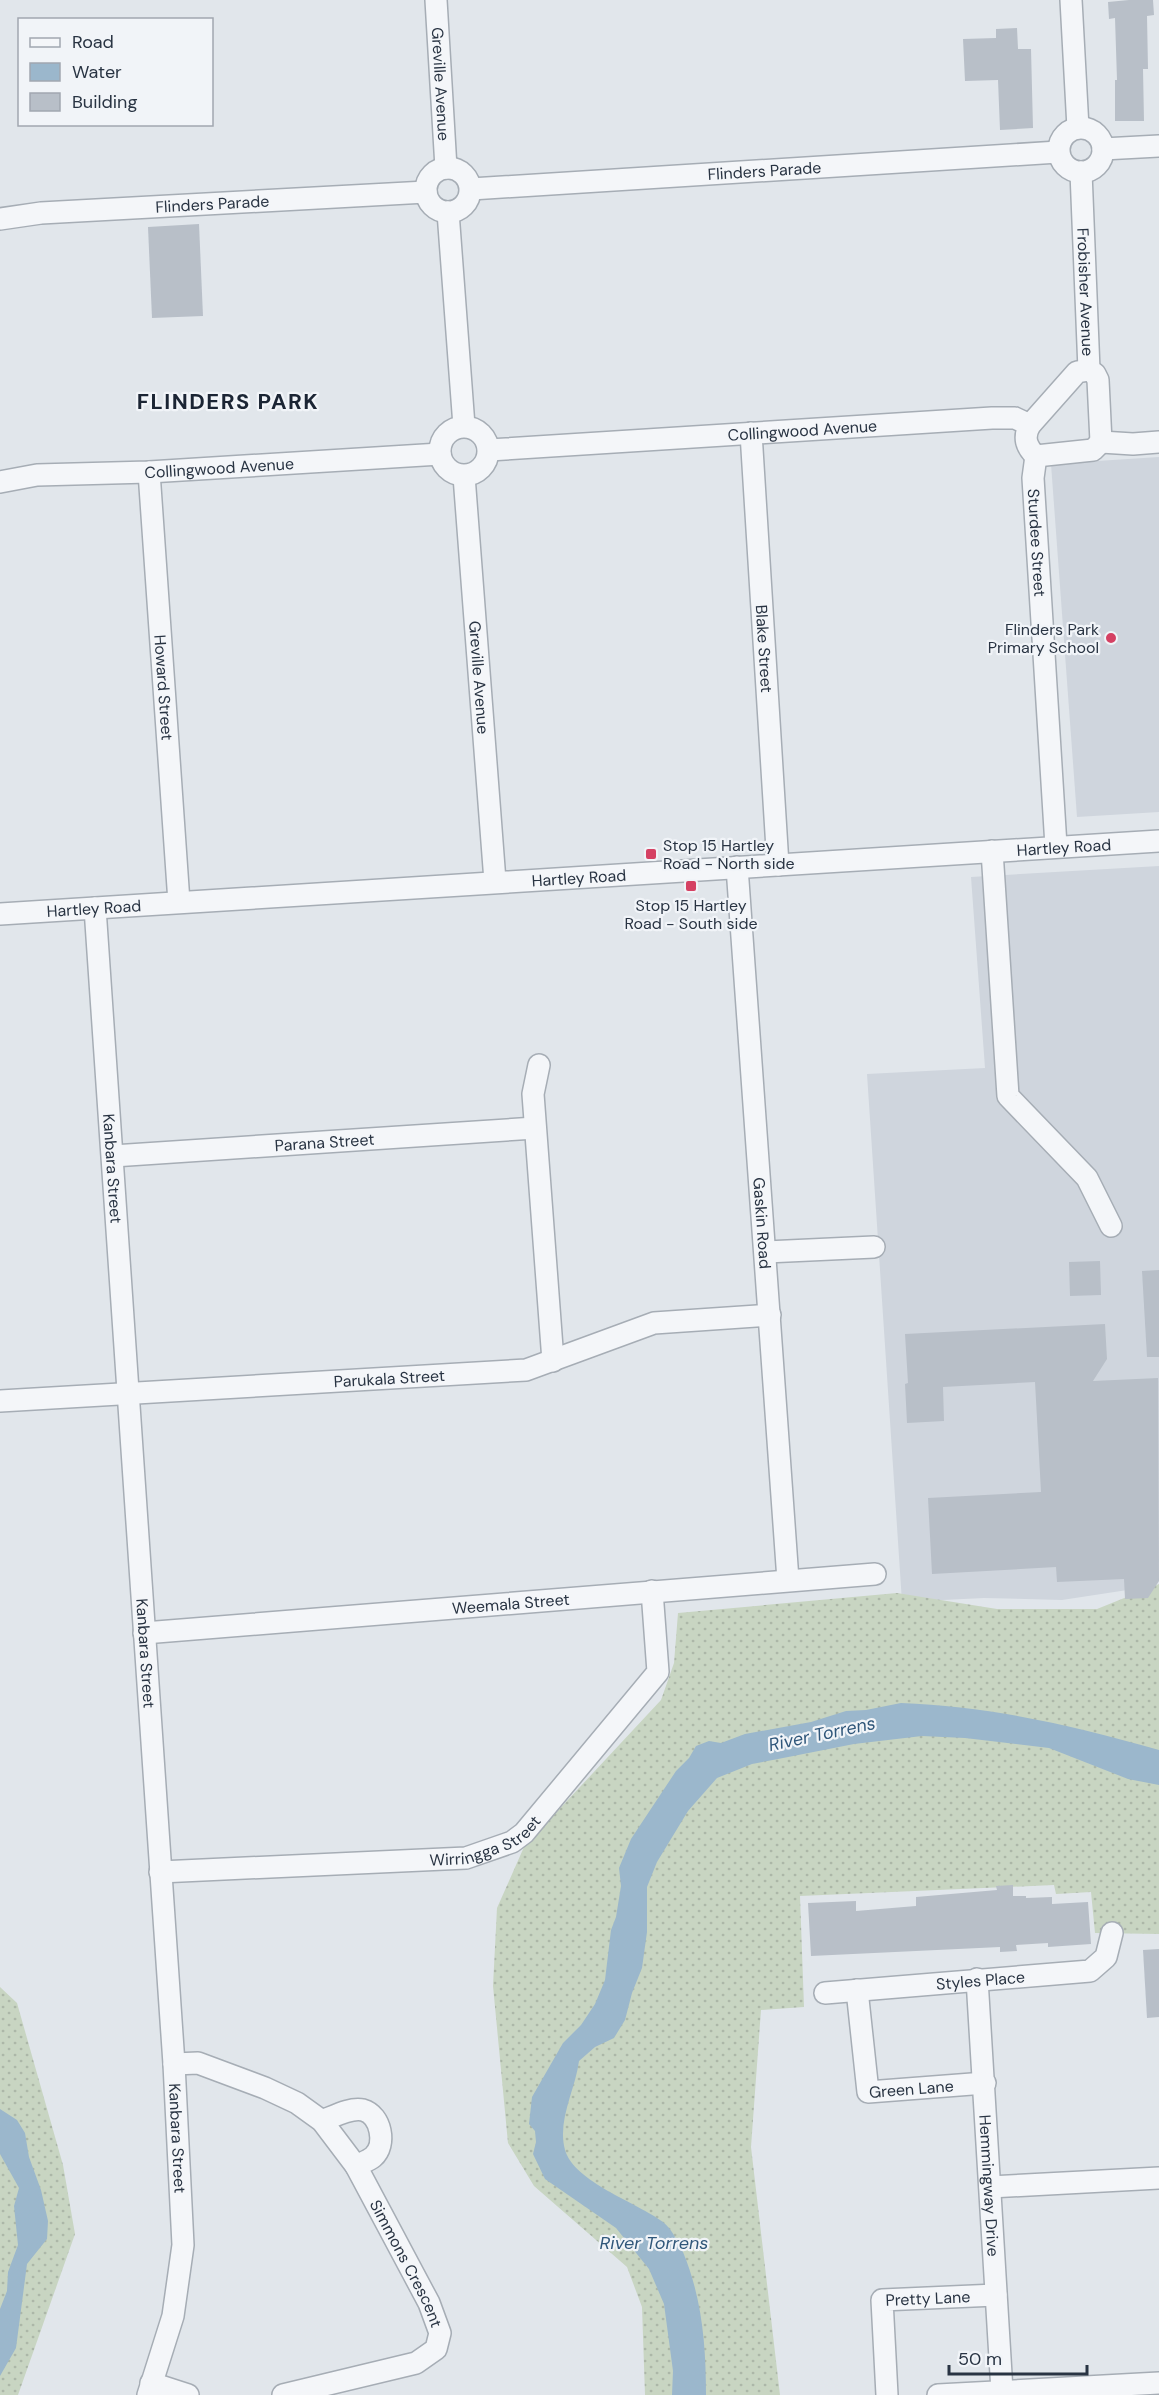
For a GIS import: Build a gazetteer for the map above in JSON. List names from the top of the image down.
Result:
{
  "streets": {
    "street": [
      "Greville Avenue",
      "Flinders Parade",
      "Frobisher Avenue",
      "Collingwood Avenue",
      "Sturdee Street",
      "Blake Street",
      "Howard Street",
      "Hartley Road",
      "Parana Street",
      "Kanbara Street",
      "Gaskin Road",
      "Parukala Street",
      "Weemala Street",
      "Wirringga Street",
      "Styles Place",
      "Green Lane",
      "Hemmingway Drive",
      "Simmons Crescent",
      "Pretty Lane"
    ]
  },
  "crossings": [
    ["Greville Avenue", "Flinders Parade"],
    ["Greville Avenue", "Collingwood Avenue"],
    ["Greville Avenue", "Hartley Road"],
    ["Flinders Parade", "Frobisher Avenue"],
    ["Collingwood Avenue", "Sturdee Street"],
    ["Collingwood Avenue", "Blake Street"],
    ["Collingwood Avenue", "Howard Street"],
    ["Sturdee Street", "Hartley Road"],
    ["Blake Street", "Hartley Road"],
    ["Howard Street", "Hartley Road"],
    ["Hartley Road", "Kanbara Street"],
    ["Hartley Road", "Gaskin Road"],
    ["Parana Street", "Kanbara Street"],
    ["Kanbara Street", "Parukala Street"],
    ["Kanbara Street", "Weemala Street"],
    ["Kanbara Street", "Wirringga Street"],
    ["Kanbara Street", "Simmons Crescent"],
    ["Gaskin Road", "Parukala Street"],
    ["Gaskin Road", "Weemala Street"],
    ["Weemala Street", "Wirringga Street"],
    ["Styles Place", "Green Lane"],
    ["Styles Place", "Hemmingway Drive"],
    ["Green Lane", "Hemmingway Drive"],
    ["Hemmingway Drive", "Pretty Lane"]
  ],
  "districts": ["FLINDERS PARK"],
  "water": ["River Torrens"],
  "places": {
    "other": ["Flinders Park Primary School"],
    "transit": ["Stop 15 Hartley Road - North side", "Stop 15 Hartley Road - South side"]
  },
  "legend": ["Road", "Water", "Building"],
  "scale_bar": "50 m"
}
